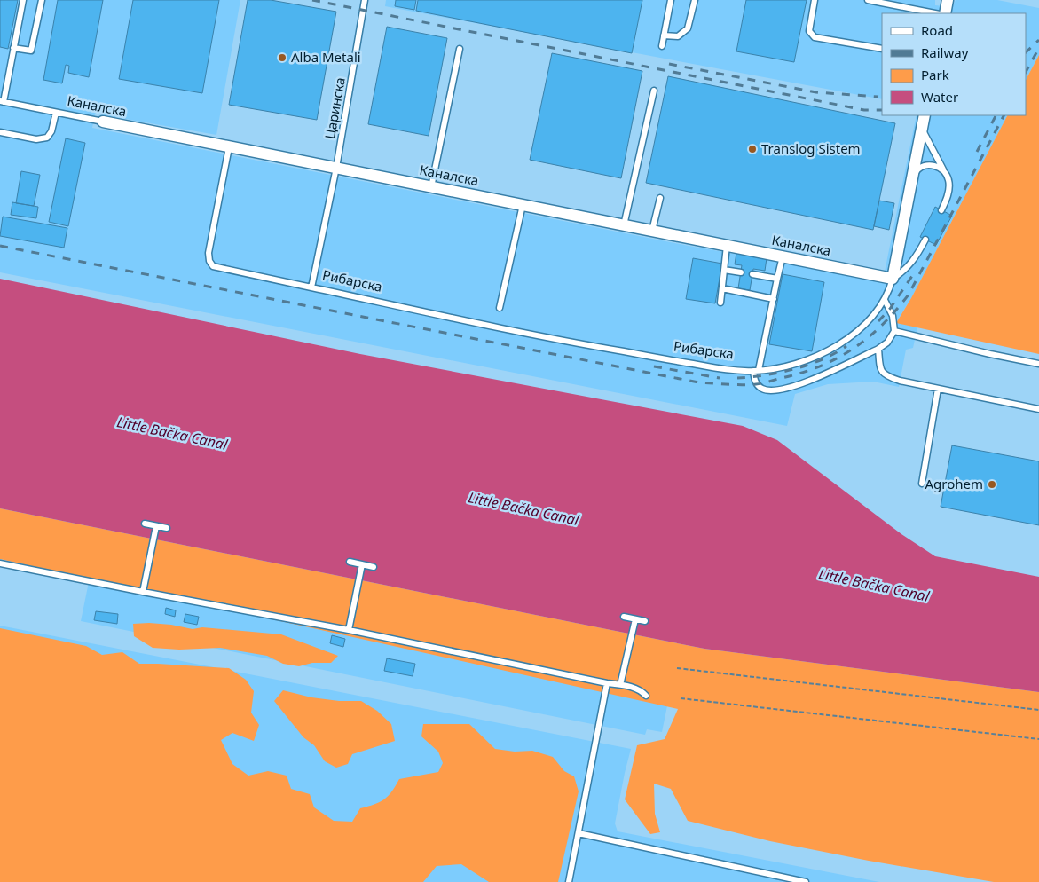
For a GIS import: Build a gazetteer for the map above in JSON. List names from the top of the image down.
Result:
{
  "streets": {
    "street": ["Каналска", "Рибарска"],
    "lane": ["Царинска"]
  },
  "crossings": [
    ["Каналска", "Царинска"],
    ["Каналска", "Рибарска"],
    ["Царинска", "Рибарска"]
  ],
  "water": ["Little Bačka Canal"],
  "places": ["Alba Metali", "Translog Sistem", "Agrohem"],
  "legend": [
    "Road",
    "Railway",
    "Park",
    "Water"
  ]
}
